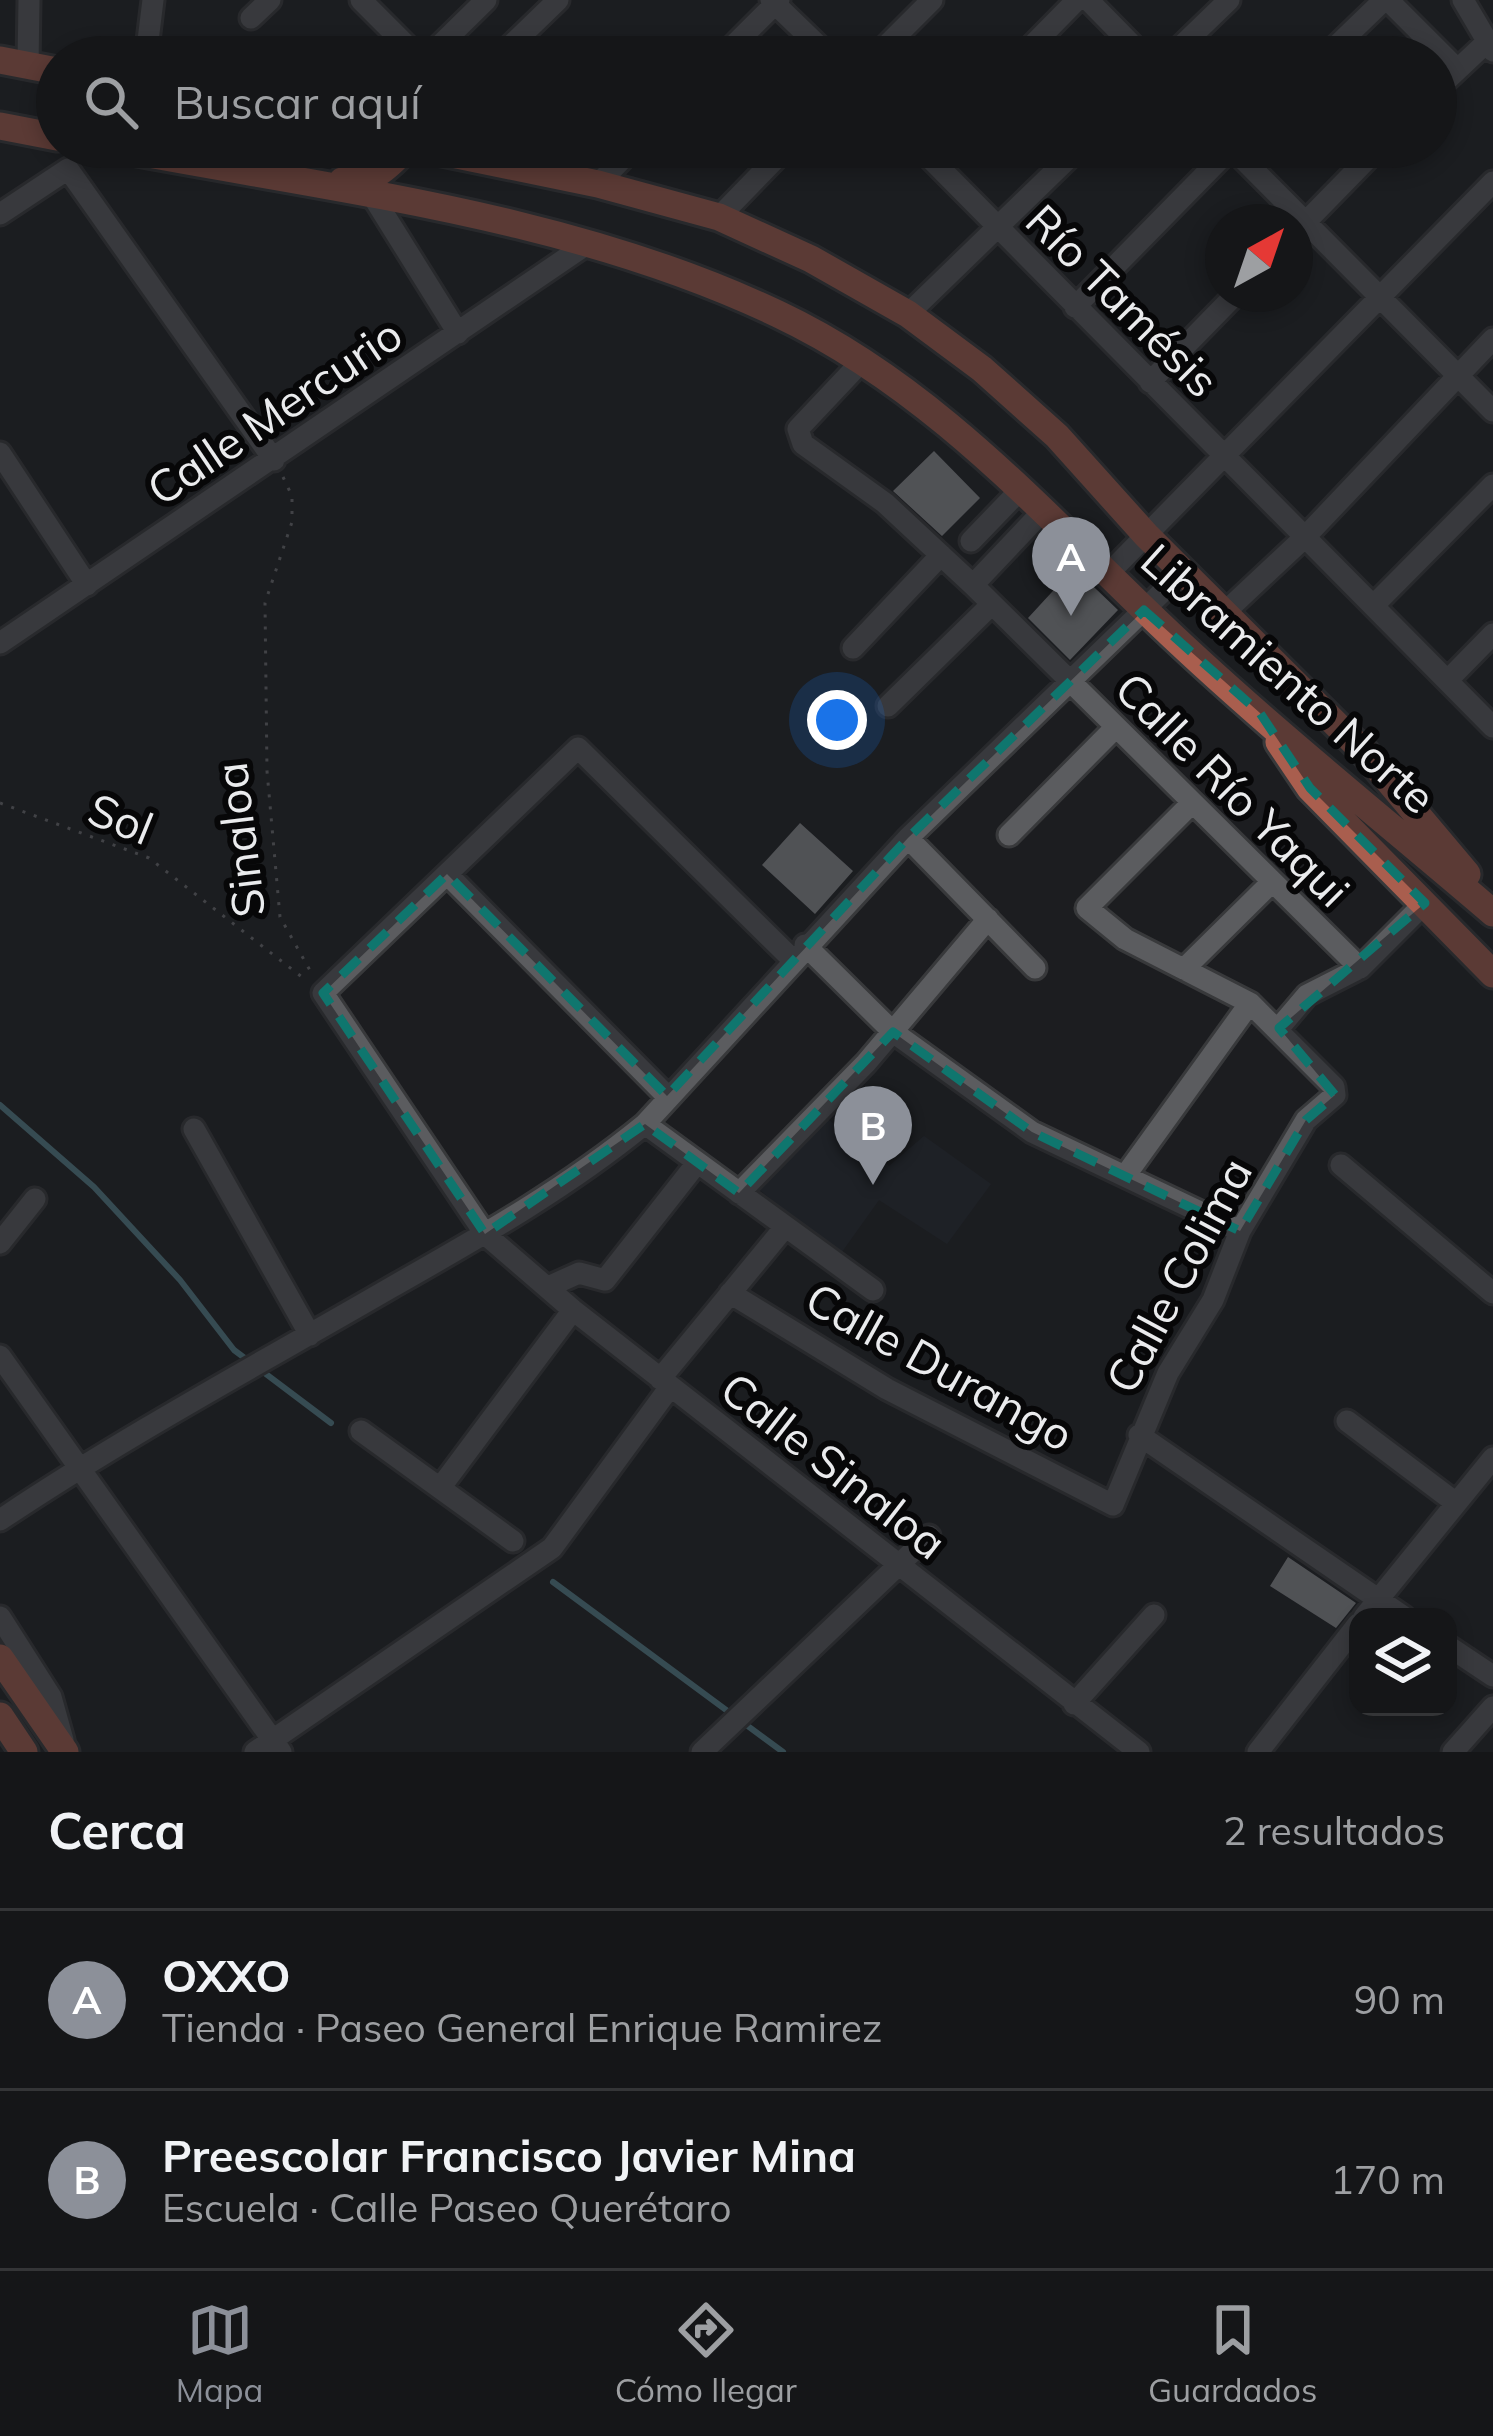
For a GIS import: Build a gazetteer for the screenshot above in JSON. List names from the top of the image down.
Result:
{
  "streets": {
    "main road": ["Libramiento Norte"],
    "street": [
      "Río Tamésis",
      "Calle Mercurio",
      "Calle Río Yaqui",
      "Calle Colima",
      "Calle Durango",
      "Calle Sinaloa"
    ],
    "path": ["Sol", "Sinaloa"]
  },
  "crossings": [
    ["Calle Mercurio", "Libramiento Norte"],
    ["Calle Mercurio", "Sinaloa"],
    ["Libramiento Norte", "Calle Río Yaqui"],
    ["Sol", "Sinaloa"],
    ["Calle Colima", "Calle Durango"]
  ],
  "north": "top right",
  "page": {
    "search": "Buscar aquí",
    "pins": ["A", "B"],
    "heading": ["Cerca", "2 resultados"],
    "list": [
      {
        "mark": "A",
        "name": "OXXO",
        "note": "Tienda · Paseo General Enrique Ramirez",
        "value": "90 m"
      },
      {
        "mark": "B",
        "name": "Preescolar Francisco Javier Mina",
        "note": "Escuela · Calle Paseo Querétaro",
        "value": "170 m"
      }
    ],
    "nav": ["Mapa", "Cómo llegar", "Guardados"]
  }
}
